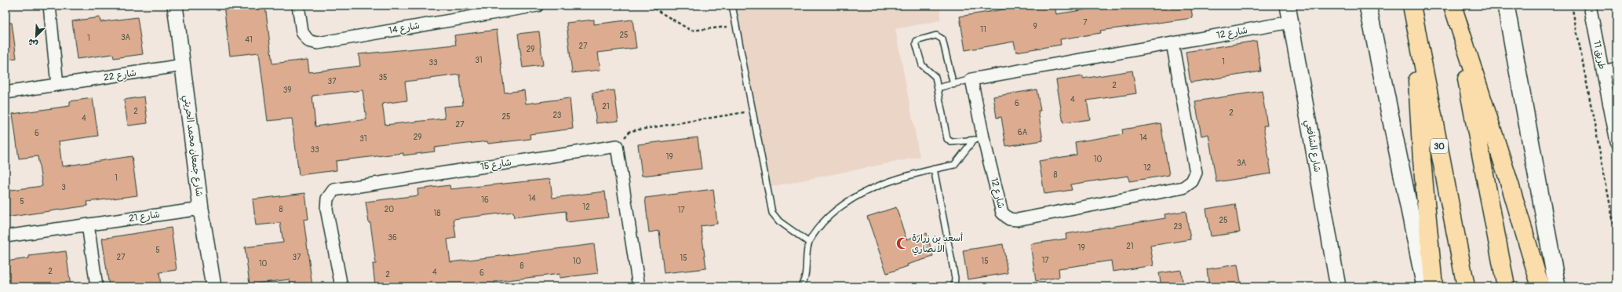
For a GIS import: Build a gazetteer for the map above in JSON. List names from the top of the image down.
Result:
{
  "streets": {
    "highway": ["30"],
    "street": [
      "شارع 14",
      "شارع 12",
      "طريق 11",
      "شارع 22",
      "شارع جمعان محمد الحريتي",
      "شارع الشافعي",
      "شارع 15",
      "شارع 21"
    ]
  },
  "crossings": [
    ["شارع 12", "شارع الشافعي"],
    ["شارع 22", "شارع جمعان محمد الحريتي"],
    ["شارع جمعان محمد الحريتي", "شارع 21"]
  ],
  "places": {
    "mosque": ["أسعد بن زرارة الأنصاري"]
  },
  "house_numbers": [
    "7",
    "9",
    "11",
    "25",
    "3A",
    "1",
    "41",
    "27",
    "29",
    "31",
    "1",
    "33",
    "35",
    "37",
    "2",
    "39",
    "4",
    "6",
    "21",
    "2",
    "2",
    "23",
    "25",
    "4",
    "27",
    "6A",
    "6",
    "29",
    "14",
    "31",
    "33",
    "19",
    "10",
    "3A",
    "12",
    "8",
    "1",
    "3",
    "14",
    "16",
    "5",
    "12",
    "8",
    "20",
    "17",
    "18",
    "25",
    "23",
    "36",
    "21",
    "19",
    "5",
    "27",
    "37",
    "15",
    "17",
    "10",
    "15",
    "10",
    "8",
    "2",
    "4",
    "6",
    "2"
  ],
  "north": "bottom left"
}
